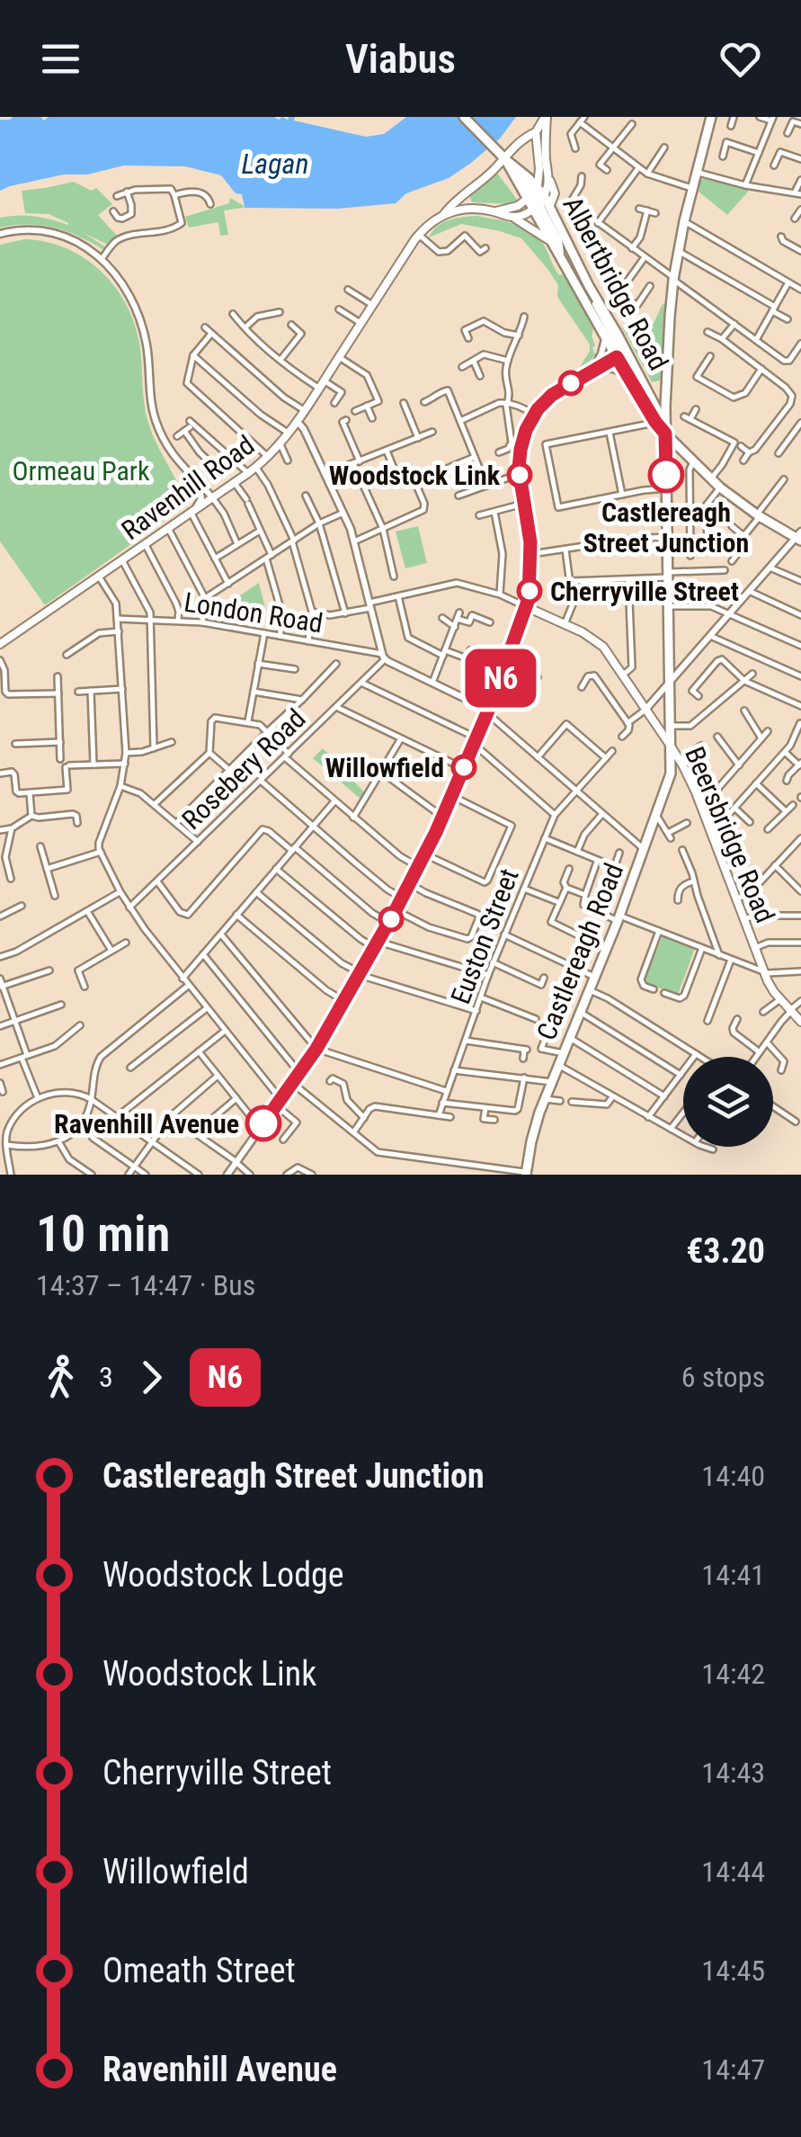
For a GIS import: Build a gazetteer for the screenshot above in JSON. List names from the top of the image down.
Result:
{
  "streets": {
    "main road": [
      "Albertbridge Road",
      "Ravenhill Road",
      "Beersbridge Road",
      "Castlereagh Road"
    ],
    "street": ["London Road", "Rosebery Road", "Euston Street"]
  },
  "crossings": [
    ["Albertbridge Road", "Ravenhill Road"],
    ["Albertbridge Road", "Castlereagh Road"],
    ["London Road", "Rosebery Road"],
    ["Beersbridge Road", "Castlereagh Road"]
  ],
  "water": ["Lagan"],
  "parks": ["Ormeau Park"],
  "places": [
    "Woodstock Link",
    "Castlereagh Street Junction",
    "Cherryville Street",
    "Willowfield",
    "Ravenhill Avenue"
  ],
  "lines": ["bus line N6"],
  "page": {
    "header": "Viabus",
    "on_map": "N6",
    "heading": ["10 min", "14:37 – 14:47 · Bus", "€3.20"],
    "legs": ["3", "N6", "6 stops"],
    "list": [
      {
        "name": "Castlereagh Street Junction",
        "value": "14:40"
      },
      {
        "name": "Woodstock Lodge",
        "value": "14:41"
      },
      {
        "name": "Woodstock Link",
        "value": "14:42"
      },
      {
        "name": "Cherryville Street",
        "value": "14:43"
      },
      {
        "name": "Willowfield",
        "value": "14:44"
      },
      {
        "name": "Omeath Street",
        "value": "14:45"
      },
      {
        "name": "Ravenhill Avenue",
        "value": "14:47"
      }
    ]
  }
}
